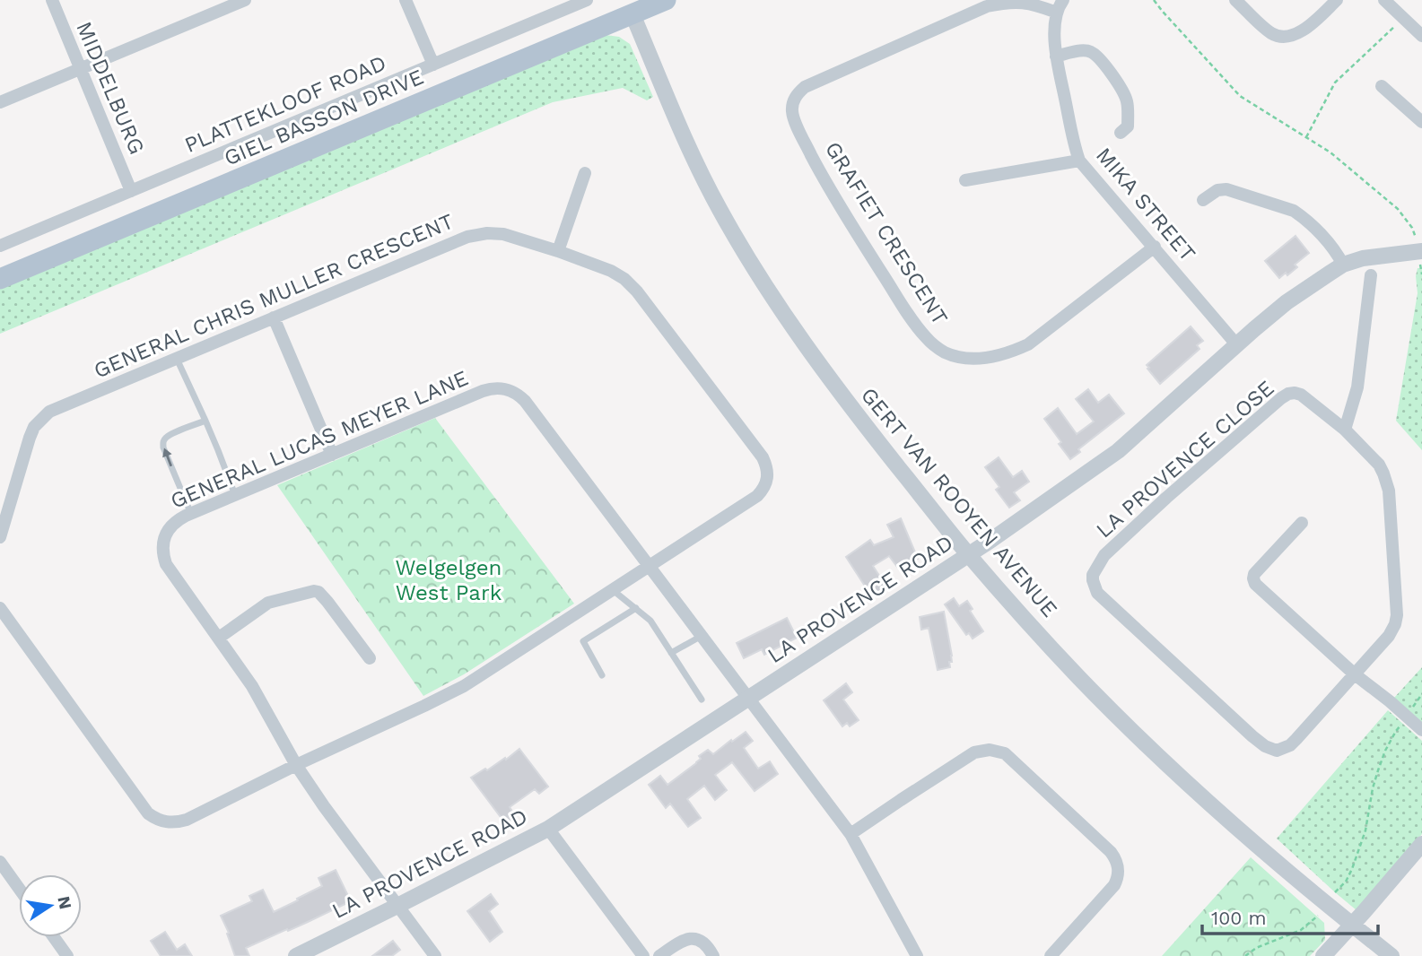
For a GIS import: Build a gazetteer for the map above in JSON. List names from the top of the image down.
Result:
{
  "streets": {
    "main road": ["GIEL BASSON DRIVE"],
    "street": [
      "MIDDELBURG",
      "PLATTEKLOOF ROAD",
      "MIKA STREET",
      "GRAFIET CRESCENT",
      "GENERAL CHRIS MULLER CRESCENT",
      "GENERAL LUCAS MEYER LANE",
      "LA PROVENCE CLOSE",
      "GERT VAN ROOYEN AVENUE",
      "LA PROVENCE ROAD"
    ]
  },
  "crossings": [
    ["MIDDELBURG", "PLATTEKLOOF ROAD"],
    ["GIEL BASSON DRIVE", "GERT VAN ROOYEN AVENUE"],
    ["MIKA STREET", "GRAFIET CRESCENT"],
    ["MIKA STREET", "LA PROVENCE ROAD"],
    ["GENERAL CHRIS MULLER CRESCENT", "GENERAL LUCAS MEYER LANE"],
    ["GENERAL LUCAS MEYER LANE", "LA PROVENCE ROAD"],
    ["GERT VAN ROOYEN AVENUE", "LA PROVENCE ROAD"]
  ],
  "parks": ["Welgelgen West Park"],
  "scale_bar": "100 m",
  "north": "right"
}
